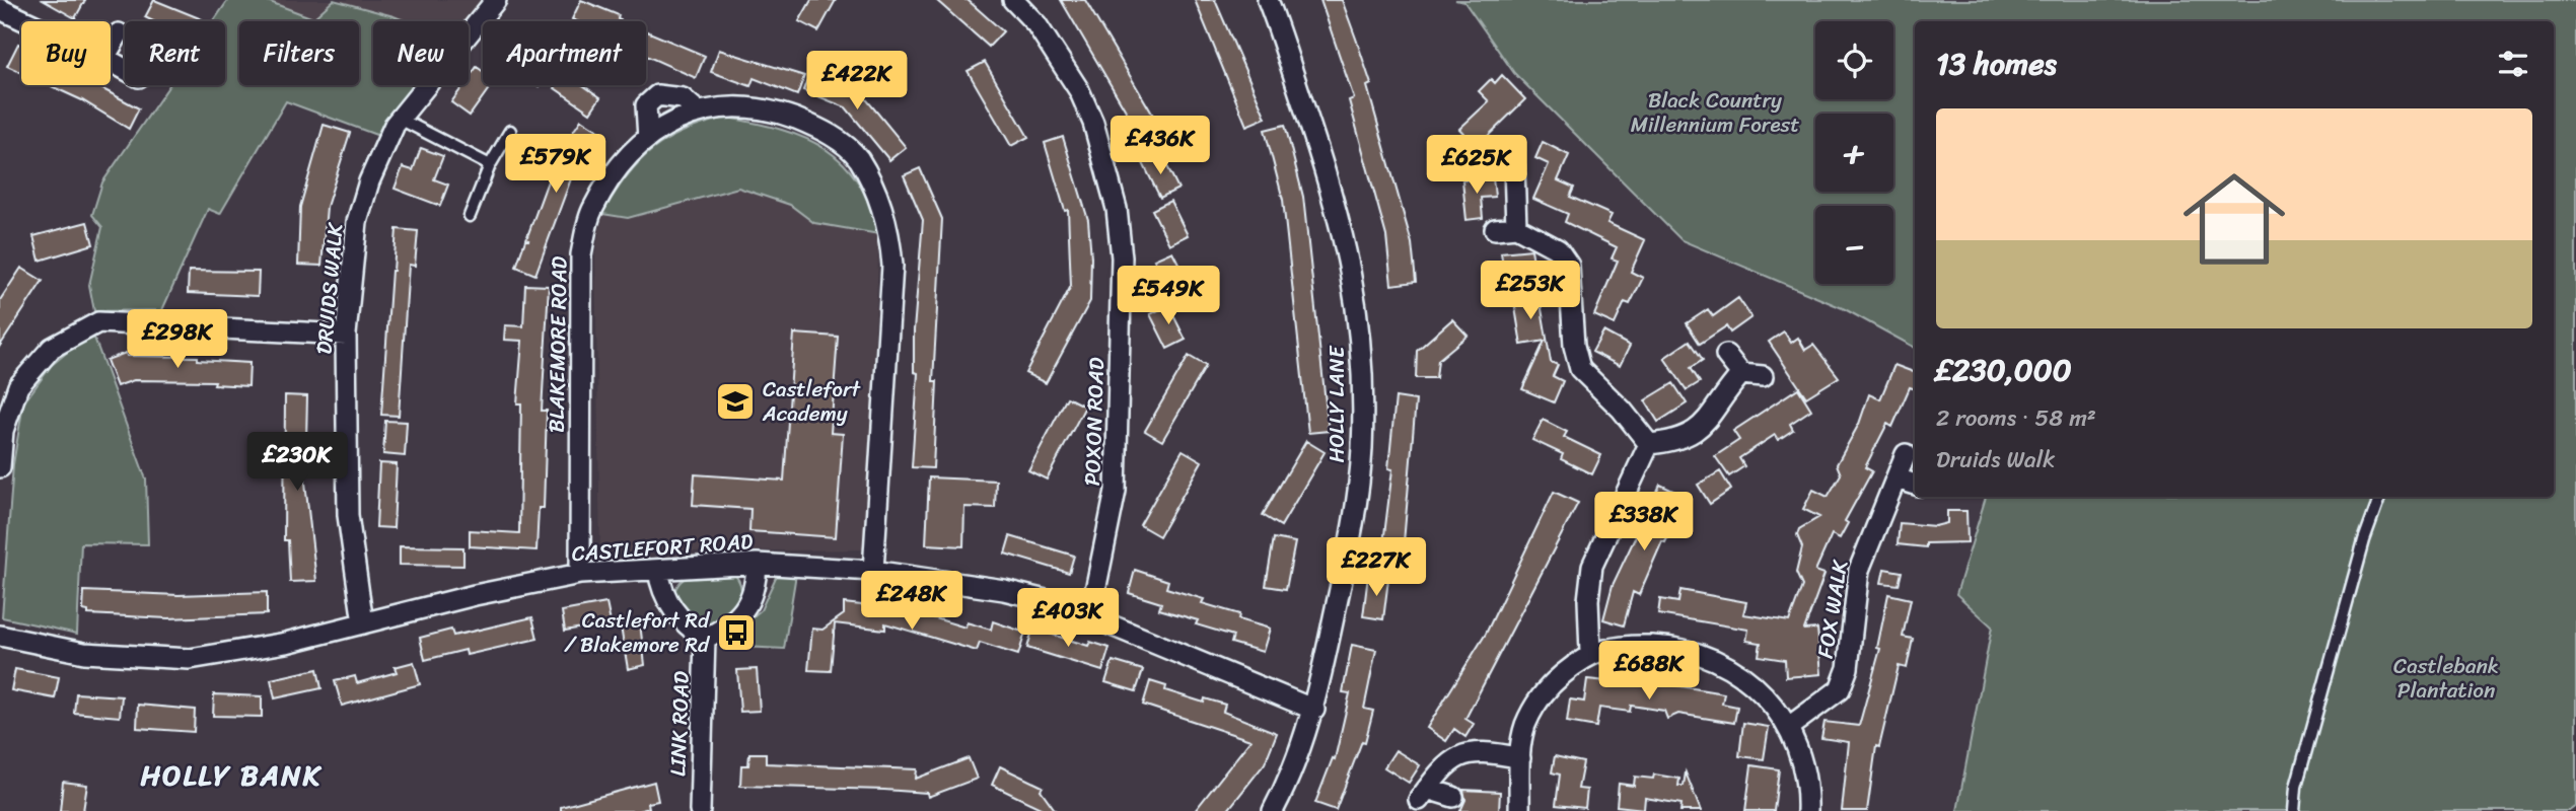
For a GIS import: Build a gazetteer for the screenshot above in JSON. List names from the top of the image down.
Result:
{
  "streets": {
    "street": [
      "DRUIDS WALK",
      "BLAKEMORE ROAD",
      "HOLLY LANE",
      "POXON ROAD",
      "CASTLEFORT ROAD",
      "FOX WALK",
      "LINK ROAD"
    ]
  },
  "crossings": [
    ["DRUIDS WALK", "CASTLEFORT ROAD"],
    ["BLAKEMORE ROAD", "CASTLEFORT ROAD"],
    ["HOLLY LANE", "CASTLEFORT ROAD"],
    ["POXON ROAD", "CASTLEFORT ROAD"]
  ],
  "districts": ["HOLLY BANK"],
  "parks": ["Black Country Millennium Forest", "Castlebank Plantation"],
  "places": {
    "school or university": ["Castlefort Academy"],
    "bus stop": ["Castlefort Rd / Blakemore Rd"]
  },
  "page": {
    "map_buttons": ["+", "−"],
    "chip": [
      "Buy",
      "Rent",
      "Filters",
      "New",
      "Apartment"
    ],
    "heading": "13 homes",
    "price": [
      "£422K",
      "£436K",
      "£579K",
      "£625K",
      "£253K",
      "£549K",
      "£298K",
      "£230K",
      "£338K",
      "£227K",
      "£248K",
      "£403K",
      "£688K"
    ],
    "list": [
      {
        "name": "£230,000",
        "note": "2 rooms · 58 m² · Druids Walk"
      }
    ]
  }
}
